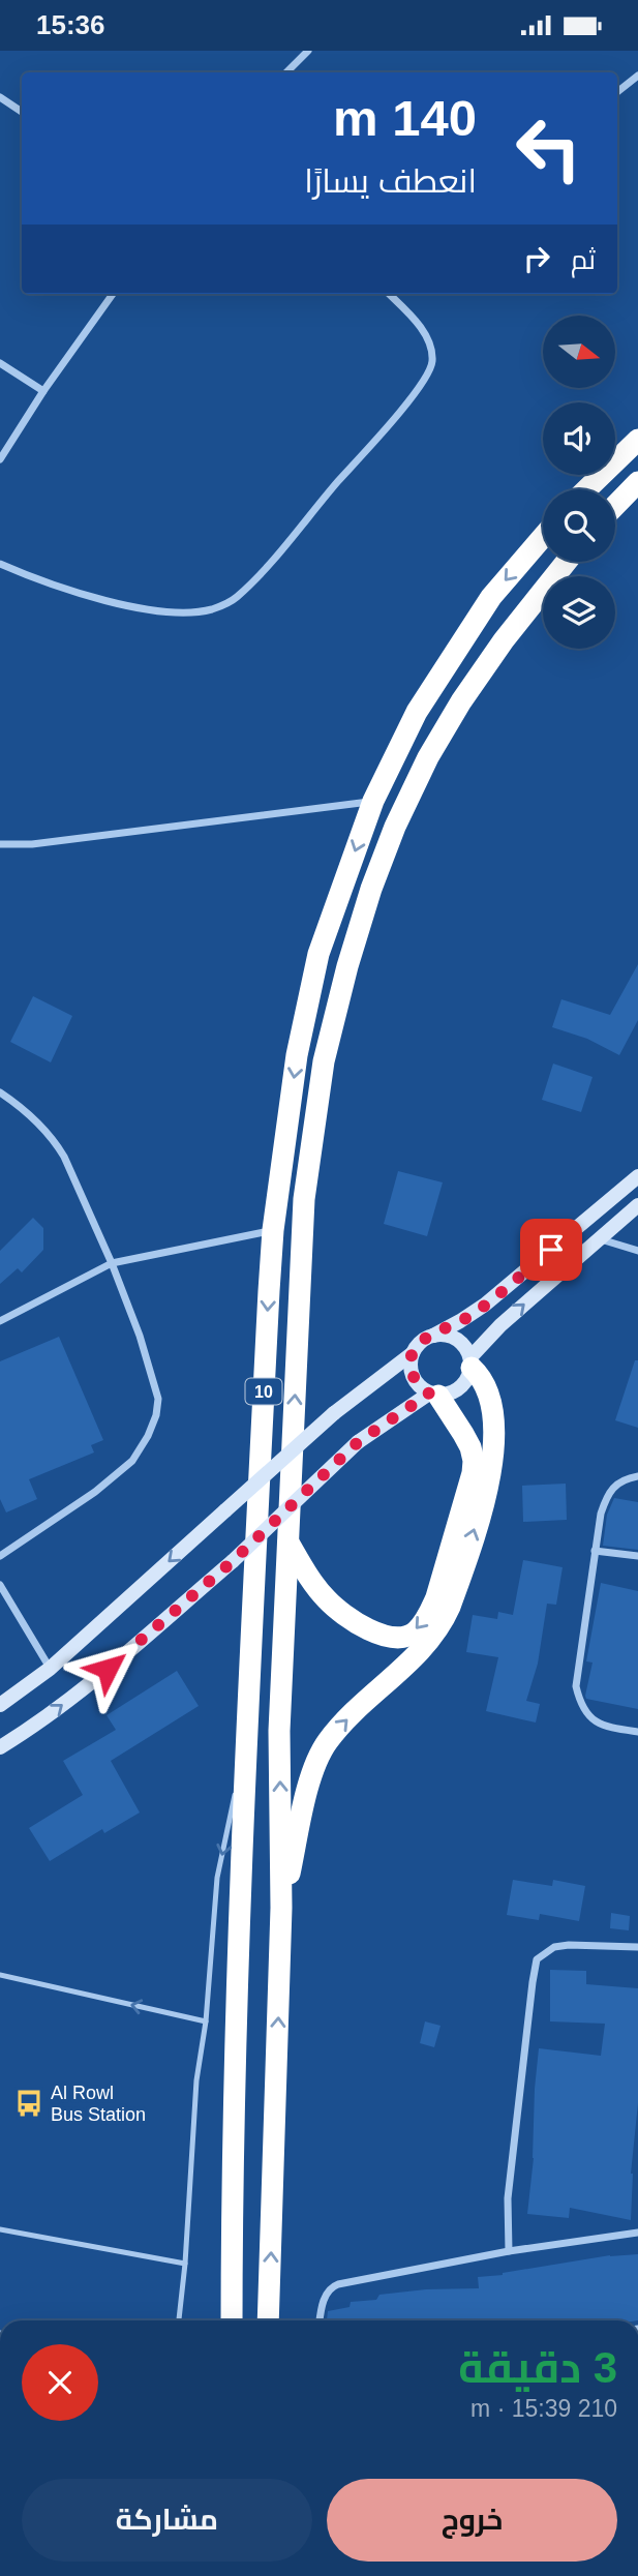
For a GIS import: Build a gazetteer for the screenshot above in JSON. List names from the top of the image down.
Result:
{
  "streets": {
    "highway": ["10"]
  },
  "places": {
    "bus stop": ["Al Rowl Bus Station"]
  },
  "north": "right",
  "page": {
    "status": "15:36",
    "turn": ["140 m", "انعطف يسارًا"],
    "then": "ثم",
    "heading": ["3 دقيقة", "210 m · 15:39"],
    "buttons": ["خروج", "مشاركة"]
  }
}
